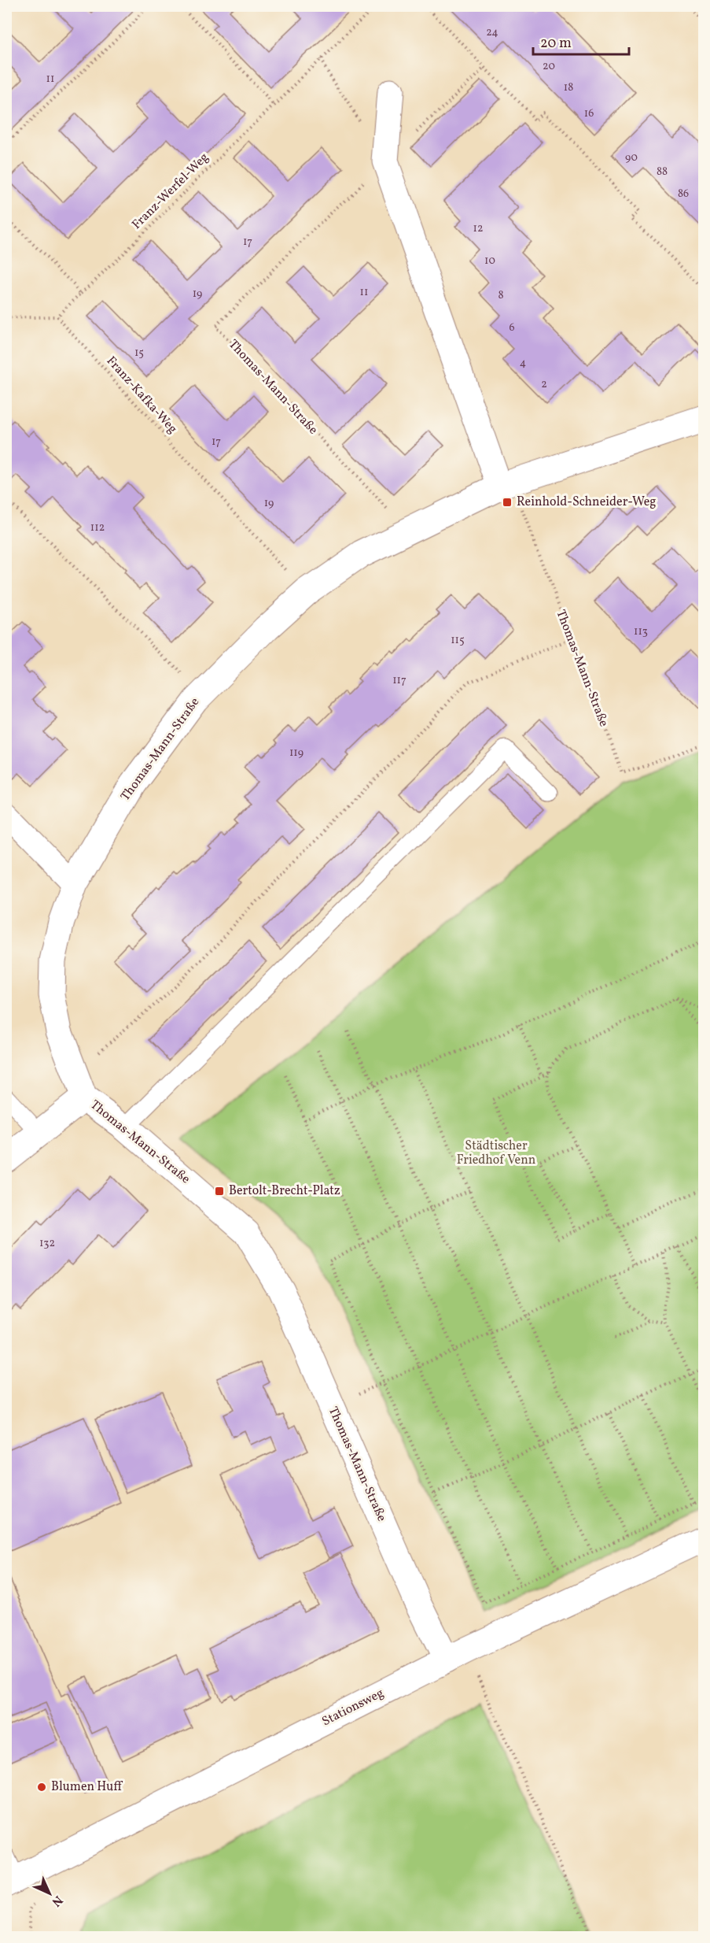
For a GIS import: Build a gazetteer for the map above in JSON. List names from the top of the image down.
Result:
{
  "streets": {
    "street": ["Thomas-Mann-Straße", "Stationsweg"],
    "path": ["Franz-Werfel-Weg", "Franz-Kafka-Weg"]
  },
  "crossings": [
    ["Thomas-Mann-Straße", "Franz-Kafka-Weg"],
    ["Thomas-Mann-Straße", "Stationsweg"]
  ],
  "parks": ["Städtischer Friedhof Venn"],
  "places": {
    "transit": ["Reinhold-Schneider-Weg", "Bertolt-Brecht-Platz"],
    "other": ["Blumen Huff"]
  },
  "house_numbers": [
    "24",
    "20",
    "11",
    "18",
    "16",
    "90",
    "88",
    "86",
    "12",
    "17",
    "10",
    "11",
    "19",
    "8",
    "6",
    "15",
    "4",
    "2",
    "17",
    "19",
    "112",
    "113",
    "115",
    "117",
    "119",
    "132"
  ],
  "scale_bar": "20 m",
  "north": "bottom right"
}
